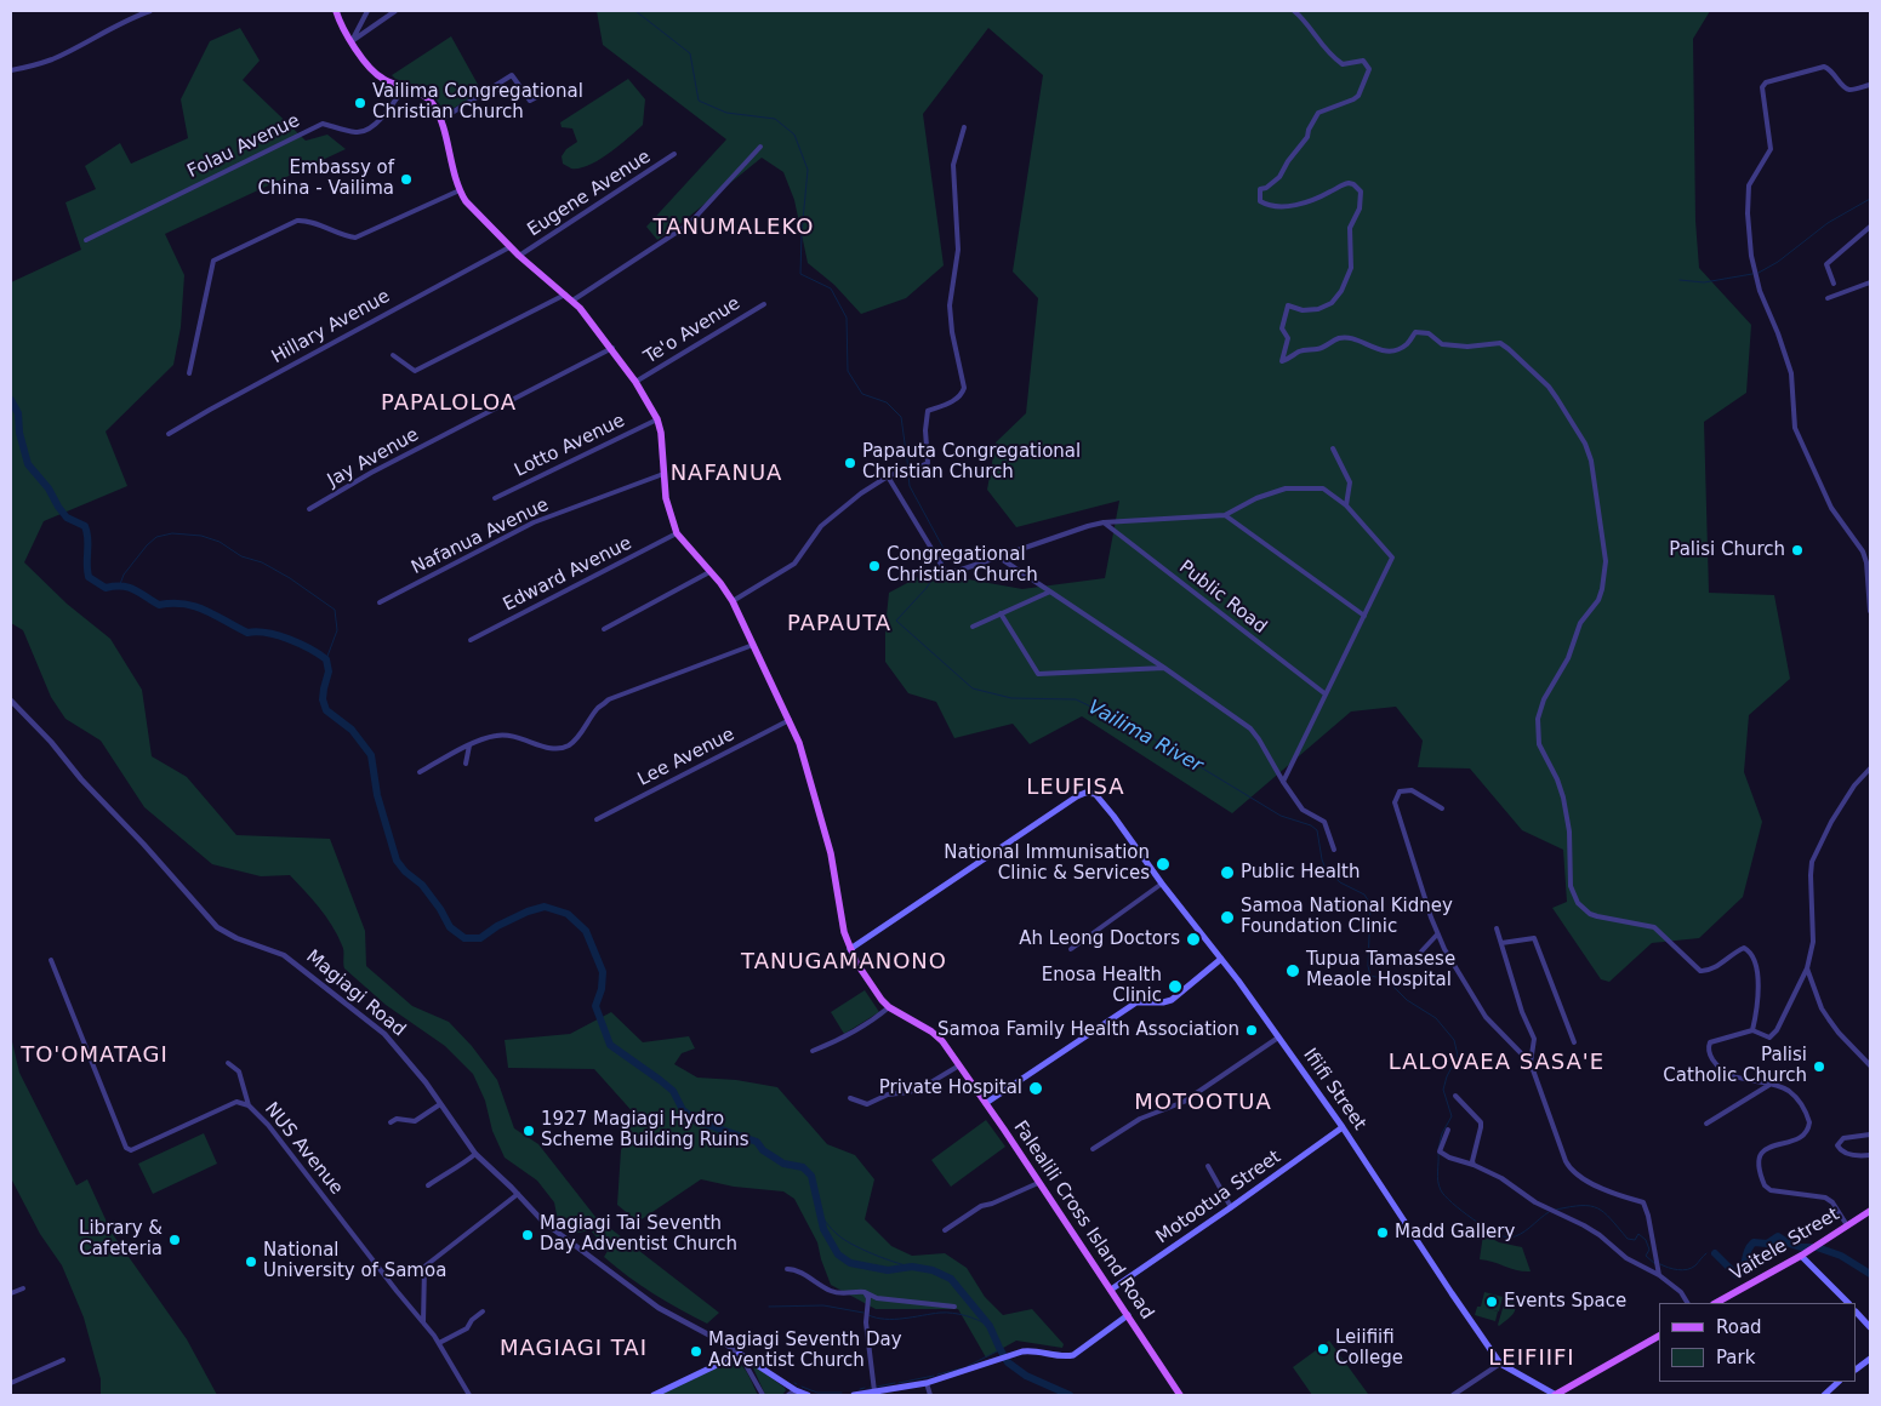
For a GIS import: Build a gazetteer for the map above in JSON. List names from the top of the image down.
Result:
{
  "streets": {
    "main road": [
      "Ifiifi Street",
      "Motootua Street",
      "Falealili Cross Island Road",
      "Vaitele Street"
    ],
    "street": [
      "Folau Avenue",
      "Eugene Avenue",
      "Hillary Avenue",
      "Te'o Avenue",
      "Lotto Avenue",
      "Jay Avenue",
      "Nafanua Avenue",
      "Edward Avenue",
      "Public Road",
      "Lee Avenue",
      "Magiagi Road",
      "NUS Avenue"
    ]
  },
  "crossings": [
    ["Folau Avenue", "Falealili Cross Island Road"],
    ["Eugene Avenue", "Falealili Cross Island Road"],
    ["Hillary Avenue", "Falealili Cross Island Road"],
    ["Te'o Avenue", "Falealili Cross Island Road"],
    ["Lotto Avenue", "Falealili Cross Island Road"],
    ["Jay Avenue", "Falealili Cross Island Road"],
    ["Nafanua Avenue", "Falealili Cross Island Road"],
    ["Edward Avenue", "Falealili Cross Island Road"],
    ["Lee Avenue", "Falealili Cross Island Road"],
    ["Ifiifi Street", "Motootua Street"],
    ["Ifiifi Street", "Falealili Cross Island Road"],
    ["Motootua Street", "Falealili Cross Island Road"]
  ],
  "districts": [
    "TANUMALEKO",
    "PAPALOLOA",
    "NAFANUA",
    "PAPAUTA",
    "LEUFISA",
    "TANUGAMANONO",
    "TO'OMATAGI",
    "LALOVAEA SASA'E",
    "MOTOOTUA",
    "MAGIAGI TAI",
    "LEIFIIFI"
  ],
  "water": ["Vailima River"],
  "places": [
    "Vailima Congregational Christian Church",
    "Embassy of China - Vailima",
    "Papauta Congregational Christian Church",
    "Palisi Church",
    "Congregational Christian Church",
    "National Immunisation Clinic & Services",
    "Public Health",
    "Samoa National Kidney Foundation Clinic",
    "Ah Leong Doctors",
    "Tupua Tamasese Meaole Hospital",
    "Enosa Health Clinic",
    "Samoa Family Health Association",
    "Palisi Catholic Church",
    "Private Hospital",
    "1927 Magiagi Hydro Scheme Building Ruins",
    "Madd Gallery",
    "Magiagi Tai Seventh Day Adventist Church",
    "Library & Cafeteria",
    "National University of Samoa",
    "Events Space",
    "Leiifiifi College",
    "Magiagi Seventh Day Adventist Church"
  ],
  "legend": ["Road", "Park"]
}
